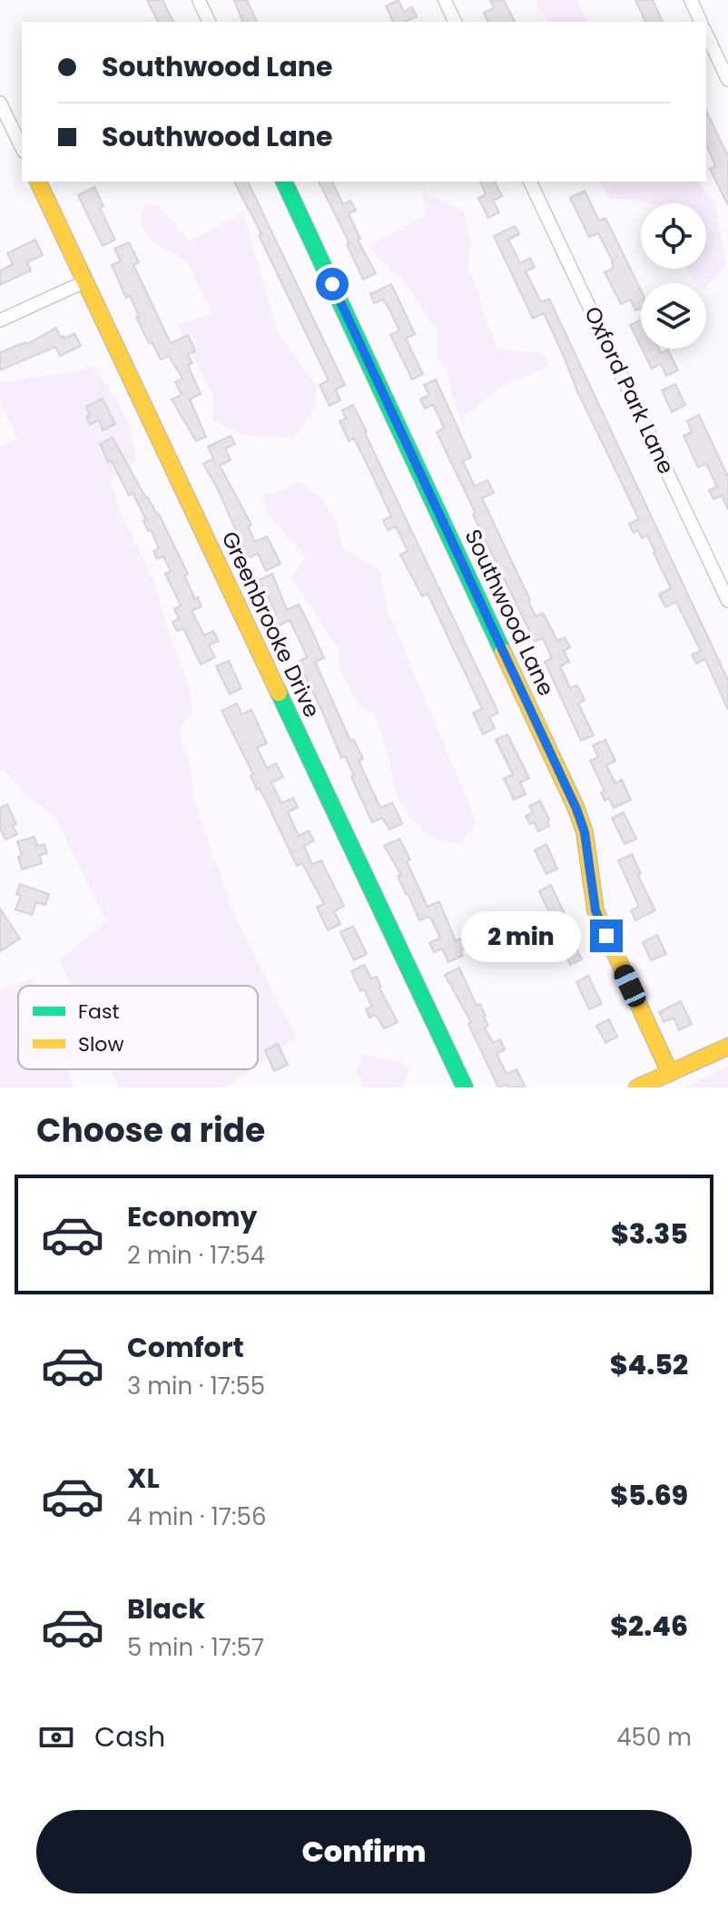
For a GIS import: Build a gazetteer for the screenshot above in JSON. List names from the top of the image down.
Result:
{
  "streets": {
    "street": ["Oxford Park Lane", "Southwood Lane", "Greenbrooke Drive"]
  },
  "legend": ["Fast", "Slow"],
  "page": {
    "banner": ["Southwood Lane", "Southwood Lane"],
    "bubble": "2 min",
    "heading": "Choose a ride",
    "list": [
      {
        "name": "Economy",
        "note": "2 min · 17:54",
        "value": "$3.35"
      },
      {
        "name": "Comfort",
        "note": "3 min · 17:55",
        "value": "$4.52"
      },
      {
        "name": "XL",
        "note": "4 min · 17:56",
        "value": "$5.69"
      },
      {
        "name": "Black",
        "note": "5 min · 17:57",
        "value": "$2.46"
      }
    ],
    "pay": ["Cash", "450 m"],
    "buttons": "Confirm"
  }
}
